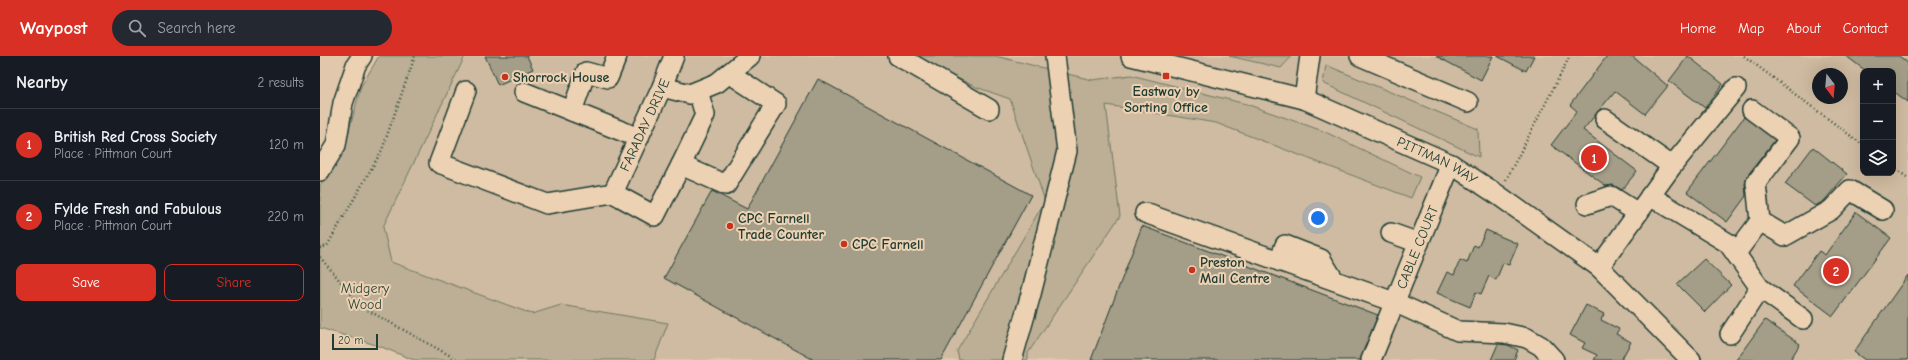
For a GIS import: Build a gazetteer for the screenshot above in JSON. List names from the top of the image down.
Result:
{
  "streets": {
    "street": ["FARADAY DRIVE", "PITTMAN WAY", "CABLE COURT"]
  },
  "crossings": [
    ["PITTMAN WAY", "CABLE COURT"]
  ],
  "parks": ["Midgery Wood"],
  "places": {
    "transit": ["Eastway by Sorting Office"],
    "other": [
      "Shorrock House",
      "CPC Farnell Trade Counter",
      "CPC Farnell",
      "Preston Mail Centre"
    ]
  },
  "scale_bar": "20 m",
  "north": "bottom",
  "page": {
    "header": "Waypost",
    "search": "Search here",
    "nav": [
      "Home",
      "Map",
      "About",
      "Contact"
    ],
    "heading": ["Nearby", "2 results"],
    "map_buttons": ["+", "−"],
    "list": [
      {
        "mark": "1",
        "name": "British Red Cross Society",
        "note": "Place · Pittman Court",
        "value": "120 m"
      },
      {
        "mark": "2",
        "name": "Fylde Fresh and Fabulous",
        "note": "Place · Pittman Court",
        "value": "220 m"
      }
    ],
    "pins": ["1", "2"],
    "buttons": ["Save", "Share"],
    "scale": "20 m"
  }
}
